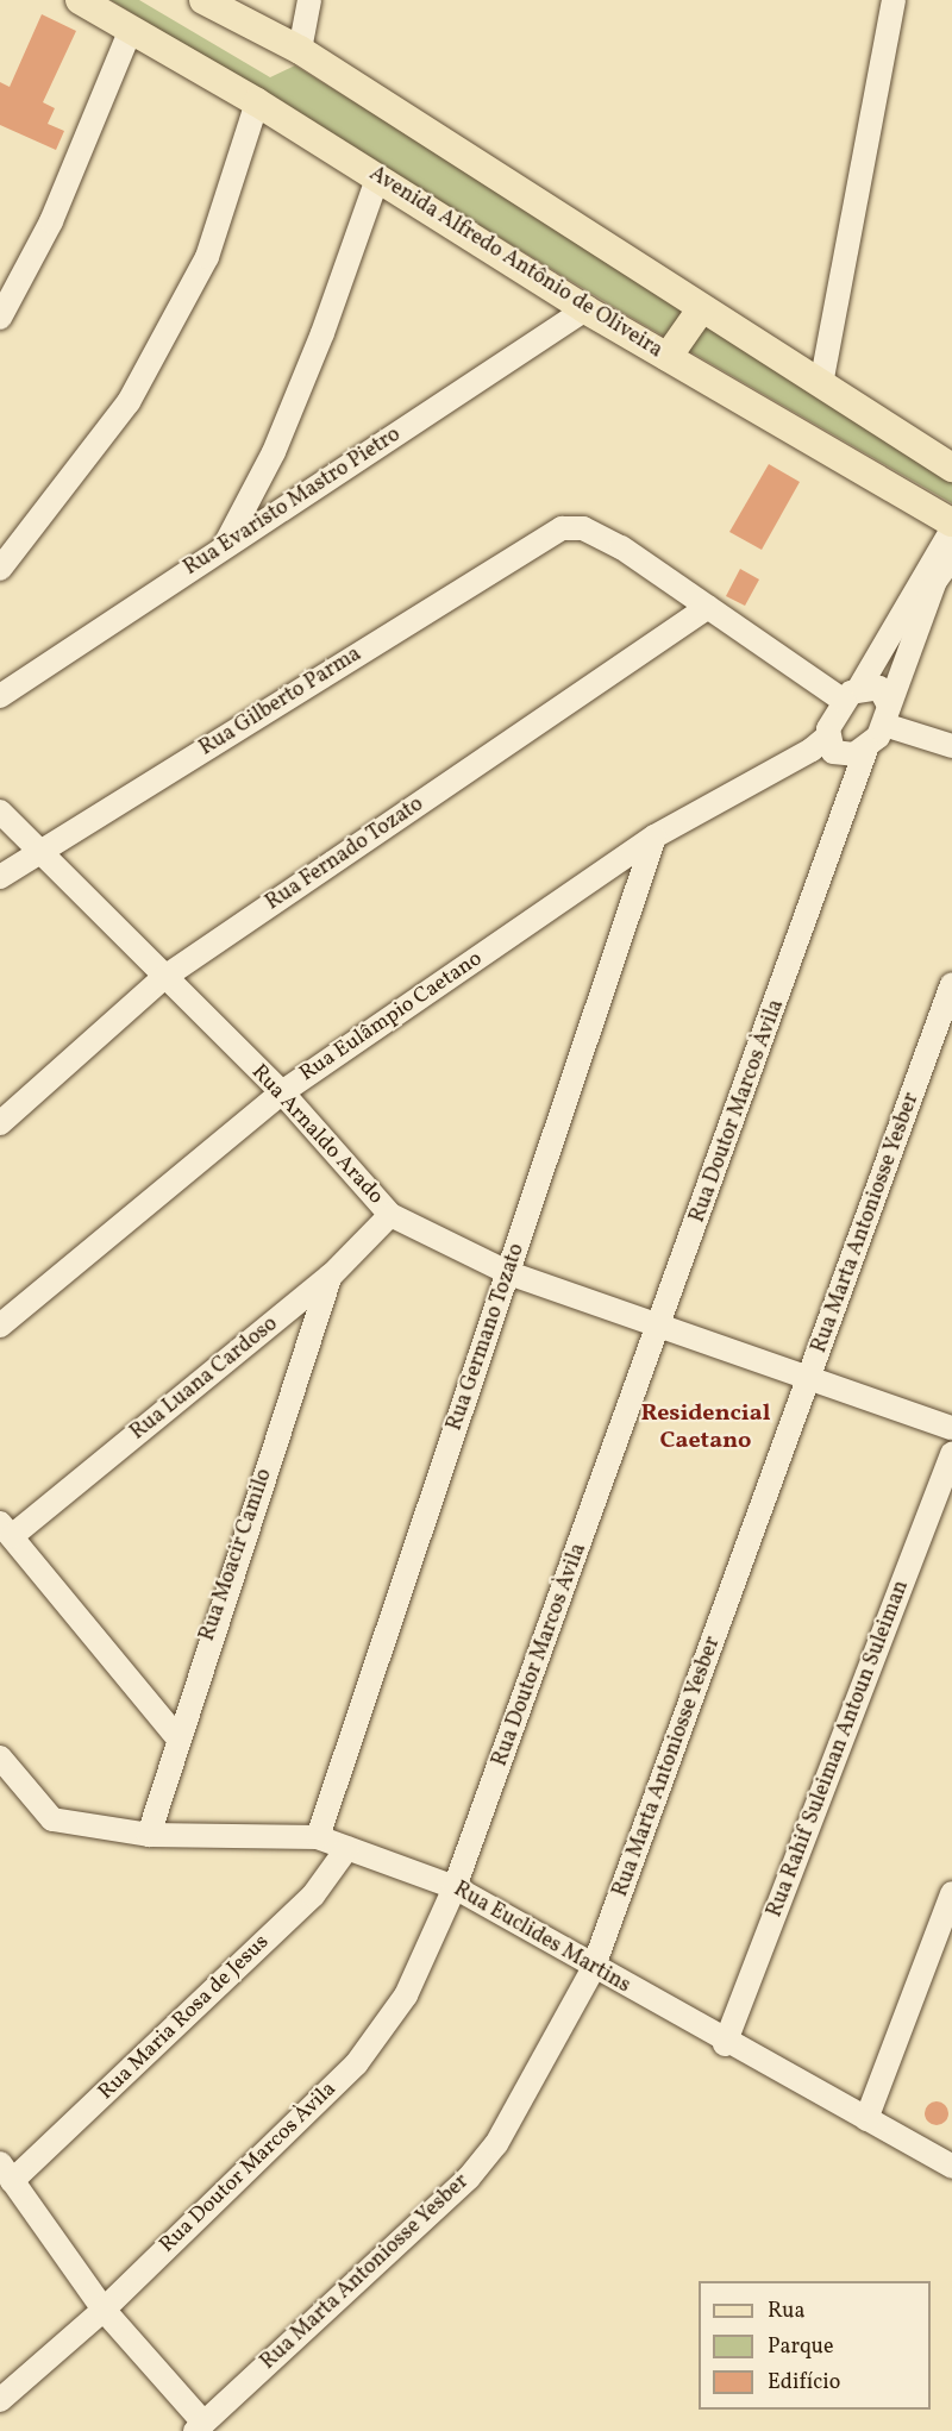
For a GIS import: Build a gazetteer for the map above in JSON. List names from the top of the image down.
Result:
{
  "streets": {
    "main road": ["Avenida Alfredo Antônio de Oliveira"],
    "street": [
      "Rua Evaristo Mastro Pietro",
      "Rua Gilberto Parma",
      "Rua Fernado Tozato",
      "Rua Eulâmpio Caetano",
      "Rua Doutor Marcos Àvila",
      "Rua Arnaldo Arado",
      "Rua Marta Antoniosse Yesber",
      "Rua Germano Tozato",
      "Rua Luana Cardoso",
      "Rua Moacir Camilo",
      "Rua Rahif Suleiman Antoun Suleiman",
      "Rua Euclides Martins",
      "Rua Maria Rosa de Jesus"
    ]
  },
  "crossings": [
    ["Avenida Alfredo Antônio de Oliveira", "Rua Evaristo Mastro Pietro"],
    ["Rua Gilberto Parma", "Rua Fernado Tozato"],
    ["Rua Gilberto Parma", "Rua Arnaldo Arado"],
    ["Rua Fernado Tozato", "Rua Arnaldo Arado"],
    ["Rua Eulâmpio Caetano", "Rua Arnaldo Arado"],
    ["Rua Eulâmpio Caetano", "Rua Germano Tozato"],
    ["Rua Doutor Marcos Àvila", "Rua Arnaldo Arado"],
    ["Rua Doutor Marcos Àvila", "Rua Euclides Martins"],
    ["Rua Arnaldo Arado", "Rua Marta Antoniosse Yesber"],
    ["Rua Arnaldo Arado", "Rua Germano Tozato"],
    ["Rua Arnaldo Arado", "Rua Luana Cardoso"],
    ["Rua Marta Antoniosse Yesber", "Rua Euclides Martins"],
    ["Rua Germano Tozato", "Rua Euclides Martins"],
    ["Rua Luana Cardoso", "Rua Moacir Camilo"],
    ["Rua Moacir Camilo", "Rua Euclides Martins"],
    ["Rua Rahif Suleiman Antoun Suleiman", "Rua Euclides Martins"],
    ["Rua Euclides Martins", "Rua Maria Rosa de Jesus"]
  ],
  "districts": ["Residencial Caetano"],
  "legend": ["Rua", "Parque", "Edifício"]
}
